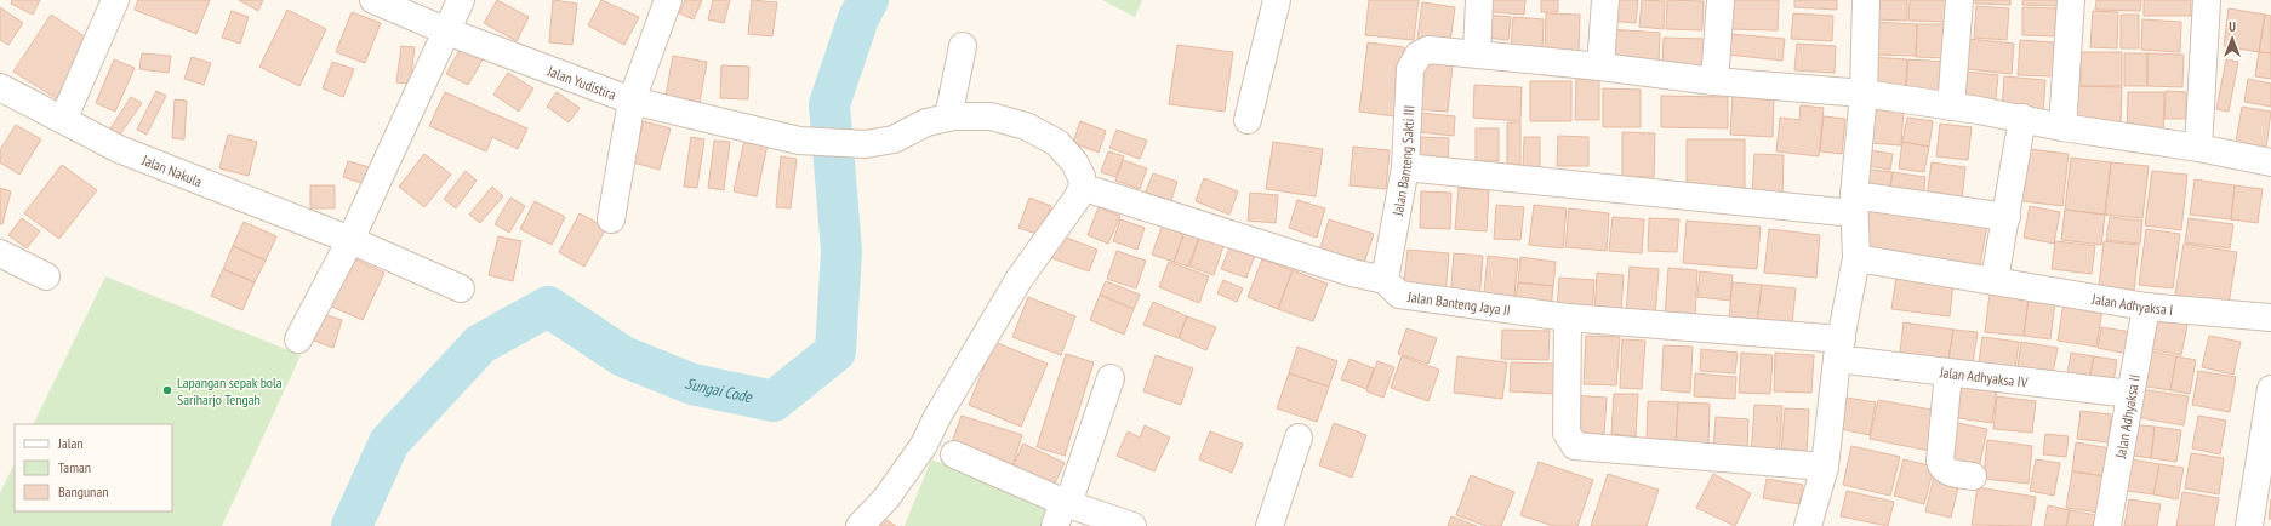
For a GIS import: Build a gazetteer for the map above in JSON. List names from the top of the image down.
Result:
{
  "streets": {
    "street": [
      "Jalan Yudistira",
      "Jalan Banteng Sakti III",
      "Jalan Nakula",
      "Jalan Adhyaksa I",
      "Jalan Banteng Jaya II",
      "Jalan Adhyaksa IV",
      "Jalan Adhyaksa II"
    ]
  },
  "crossings": [
    ["Jalan Banteng Sakti III", "Jalan Banteng Jaya II"],
    ["Jalan Adhyaksa I", "Jalan Adhyaksa II"],
    ["Jalan Banteng Jaya II", "Jalan Adhyaksa IV"],
    ["Jalan Adhyaksa IV", "Jalan Adhyaksa II"]
  ],
  "water": ["Sungai Code"],
  "places": ["Lapangan sepak bola Sariharjo Tengah"],
  "legend": ["Jalan", "Taman", "Bangunan"],
  "north": "top"
}
